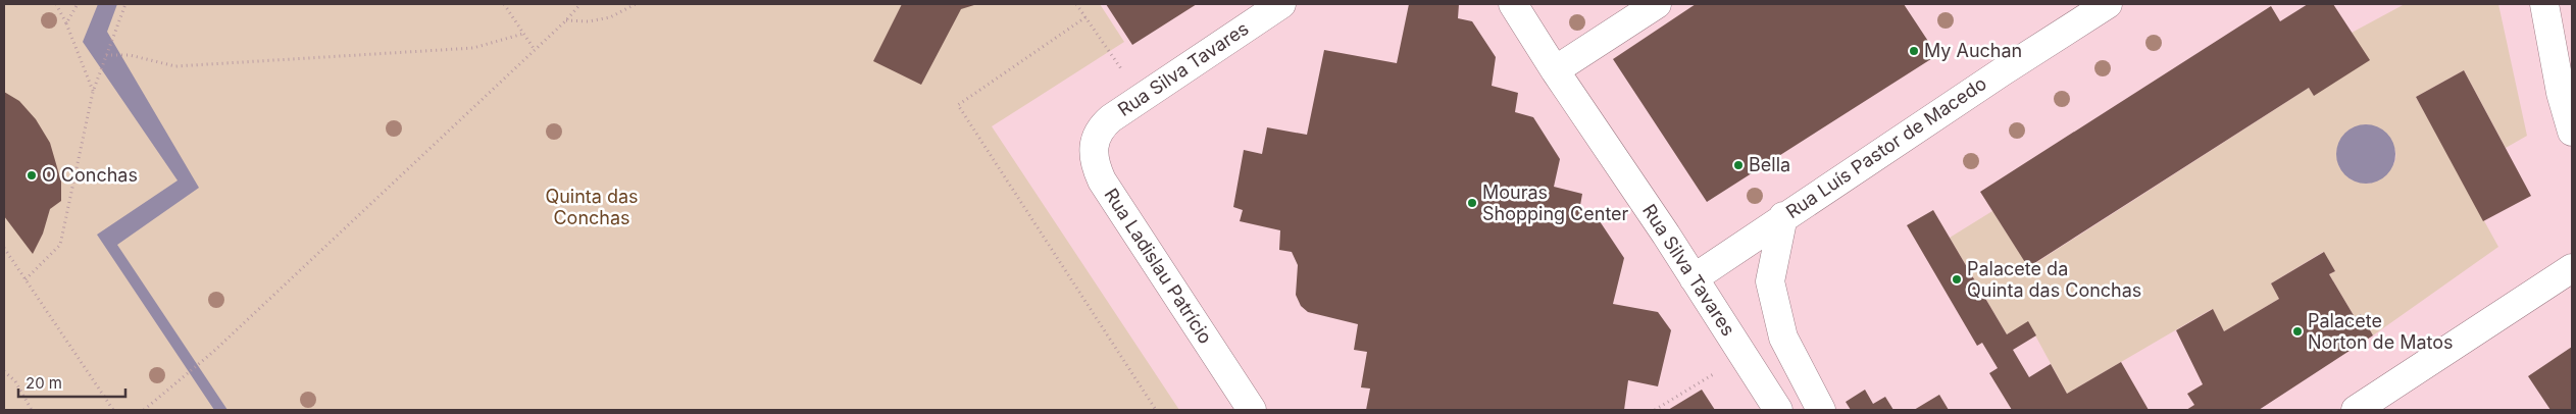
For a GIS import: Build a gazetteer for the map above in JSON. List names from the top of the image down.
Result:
{
  "streets": {
    "street": ["Rua Silva Tavares", "Rua Luís Pastor de Macedo", "Rua Ladislau Patrício"]
  },
  "crossings": [
    ["Rua Silva Tavares", "Rua Luís Pastor de Macedo"],
    ["Rua Silva Tavares", "Rua Ladislau Patrício"]
  ],
  "parks": ["Quinta das Conchas"],
  "places": [
    "My Auchan",
    "Bella",
    "O Conchas",
    "Mouras Shopping Center",
    "Palacete da Quinta das Conchas",
    "Palacete Norton de Matos"
  ],
  "scale_bar": "20 m"
}
